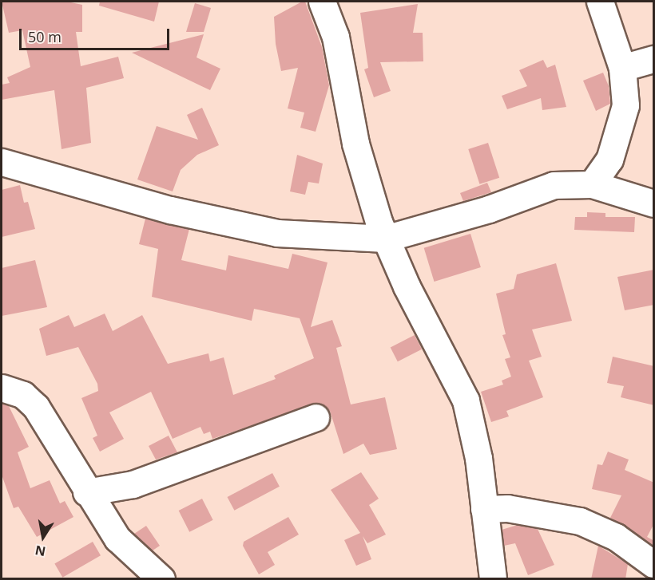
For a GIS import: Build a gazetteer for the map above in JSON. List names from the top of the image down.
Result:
{
  "scale_bar": "50 m",
  "north": "bottom"
}
